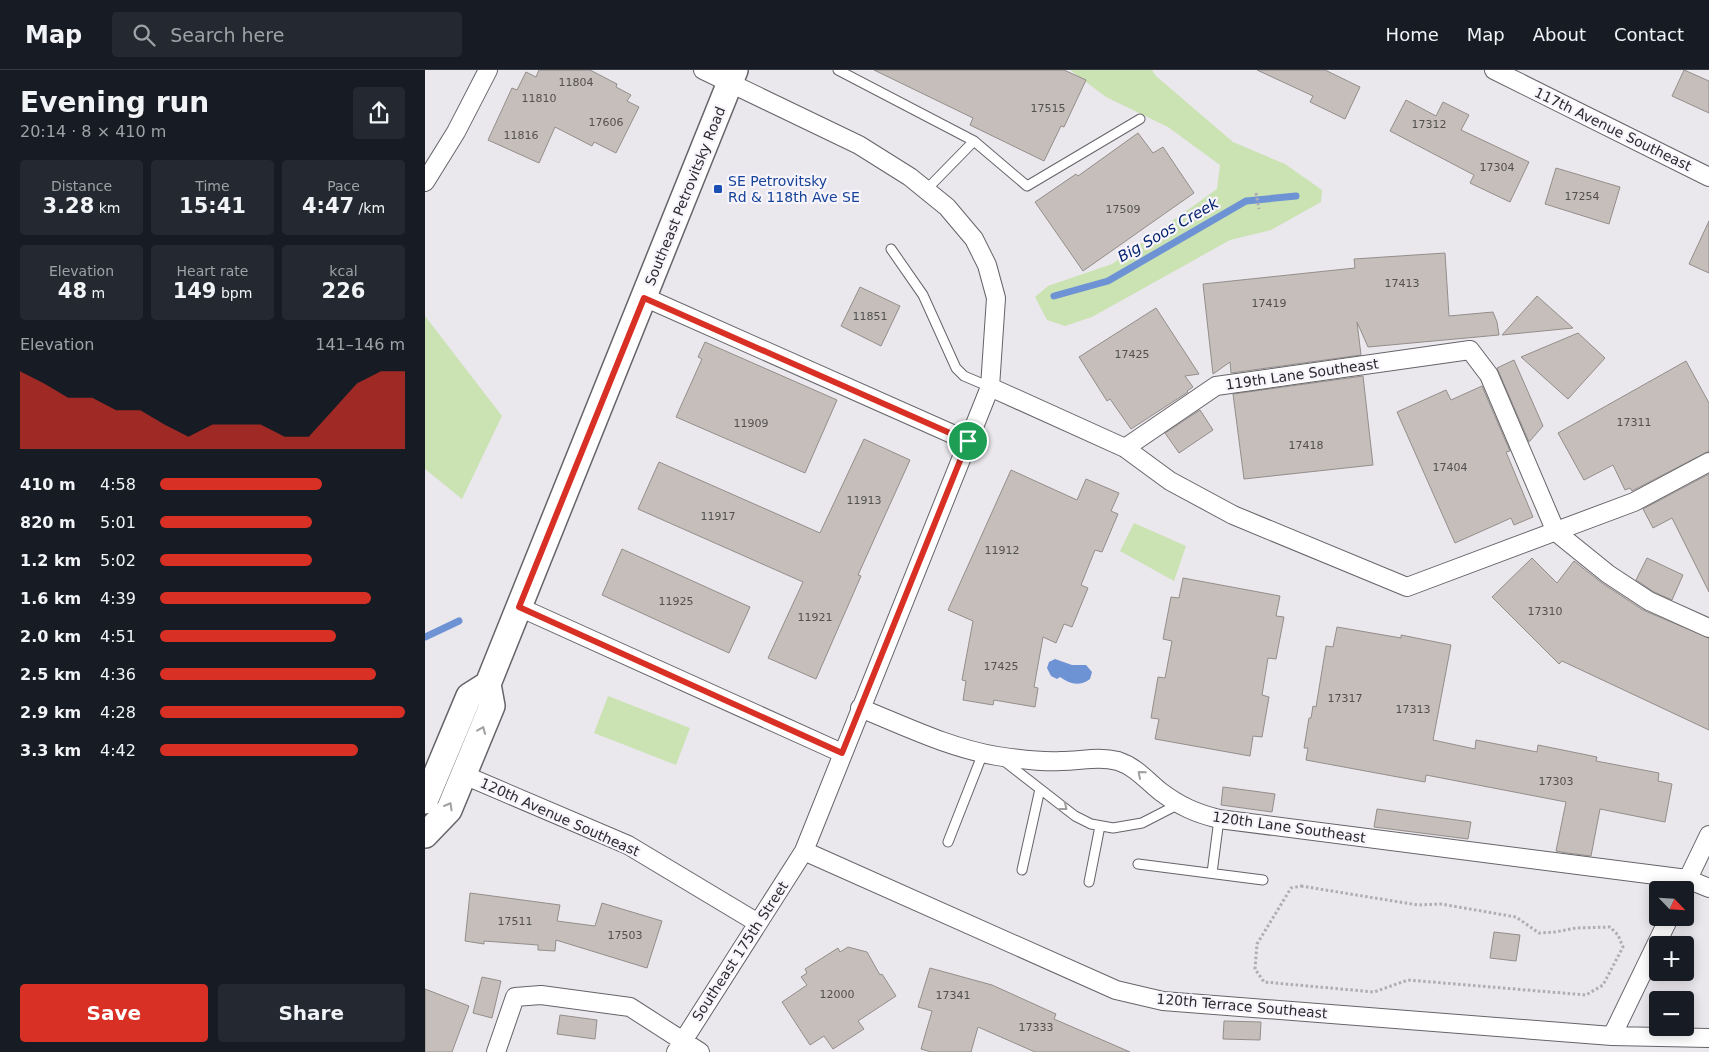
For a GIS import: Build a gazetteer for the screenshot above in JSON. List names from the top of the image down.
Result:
{
  "streets": {
    "main road": ["Southeast Petrovitsky Road"],
    "street": [
      "117th Avenue Southeast",
      "119th Lane Southeast",
      "120th Avenue Southeast",
      "120th Lane Southeast",
      "Southeast 175th Street",
      "120th Terrace Southeast"
    ]
  },
  "crossings": [
    ["Southeast Petrovitsky Road", "120th Avenue Southeast"],
    ["120th Avenue Southeast", "Southeast 175th Street"],
    ["Southeast 175th Street", "120th Terrace Southeast"]
  ],
  "water": ["Big Soos Creek"],
  "places": {
    "transit": ["SE Petrovitsky Rd & 118th Ave SE"]
  },
  "house_numbers": [
    "11804",
    "11810",
    "17515",
    "17606",
    "17312",
    "11816",
    "17304",
    "17254",
    "17509",
    "17413",
    "17419",
    "11851",
    "17425",
    "17311",
    "11909",
    "17418",
    "17404",
    "11913",
    "11917",
    "11912",
    "11925",
    "17310",
    "11921",
    "17425",
    "17317",
    "17313",
    "17303",
    "17511",
    "17503",
    "12000",
    "17341",
    "17333"
  ],
  "north": "bottom right",
  "page": {
    "header": "Map",
    "search": "Search here",
    "nav": [
      "Home",
      "Map",
      "About",
      "Contact"
    ],
    "heading": ["Evening run", "20:14 · 8 × 410 m"],
    "stats": [
      ["Distance", "3.28 km"],
      ["Time", "15:41"],
      ["Pace", "4:47 /km"],
      ["Elevation", "48 m"],
      ["Heart rate", "149 bpm"],
      ["kcal", "226"]
    ],
    "chart": ["Elevation", "141–146 m"],
    "list": [
      {
        "name": "410 m",
        "note": "4:58"
      },
      {
        "name": "820 m",
        "note": "5:01"
      },
      {
        "name": "1.2 km",
        "note": "5:02"
      },
      {
        "name": "1.6 km",
        "note": "4:39"
      },
      {
        "name": "2.0 km",
        "note": "4:51"
      },
      {
        "name": "2.5 km",
        "note": "4:36"
      },
      {
        "name": "2.9 km",
        "note": "4:28"
      },
      {
        "name": "3.3 km",
        "note": "4:42"
      }
    ],
    "map_buttons": ["+", "−"],
    "buttons": ["Save", "Share"]
  }
}
